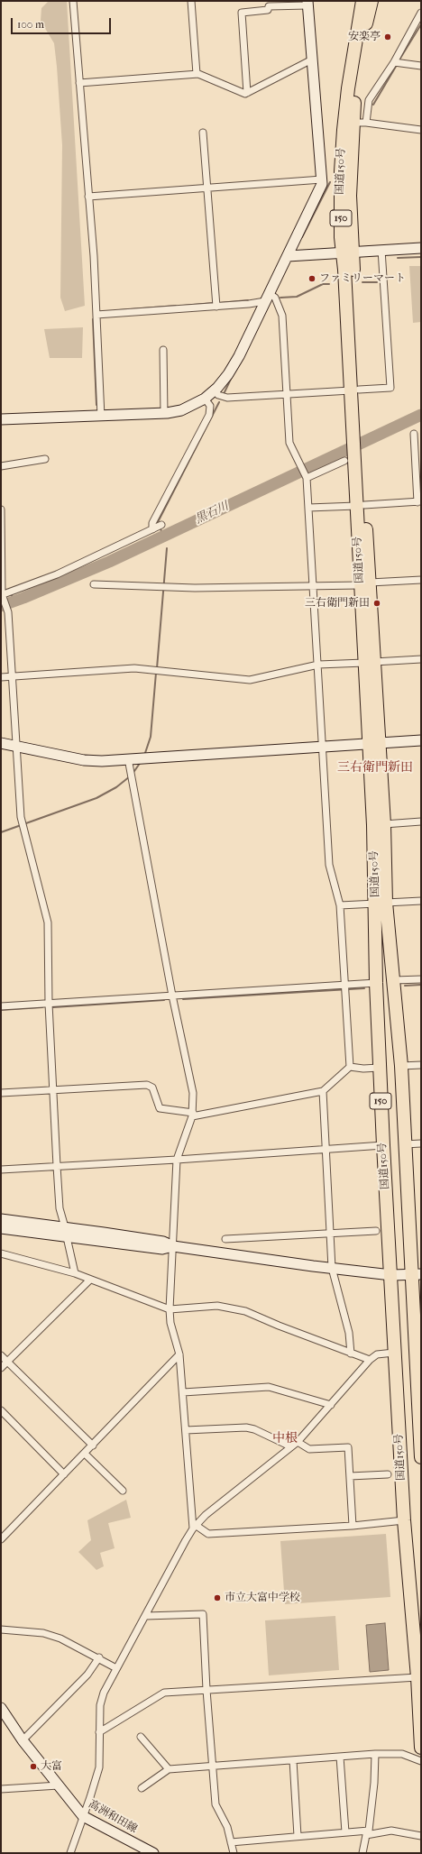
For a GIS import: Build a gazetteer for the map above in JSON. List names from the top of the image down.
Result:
{
  "streets": {
    "highway": ["国道150号", "150"],
    "street": ["高洲和田線"]
  },
  "districts": ["三右衛門新田", "中根"],
  "water": ["黒石川"],
  "places": [
    "安楽亭",
    "ファミリーマート",
    "三右衛門新田",
    "市立大富中学校",
    "大富"
  ],
  "scale_bar": "100 m"
}
